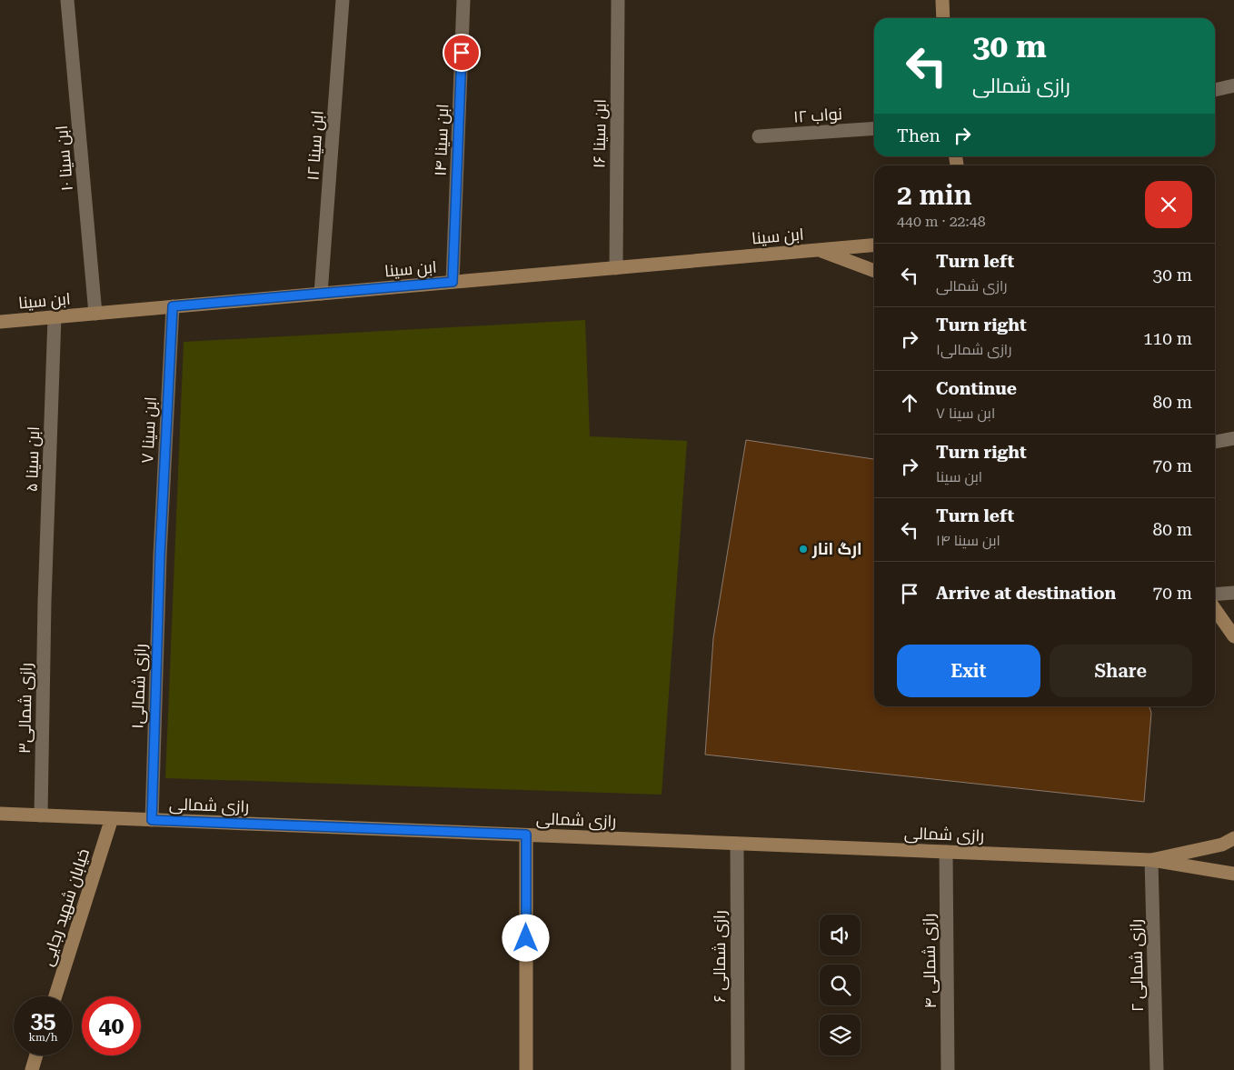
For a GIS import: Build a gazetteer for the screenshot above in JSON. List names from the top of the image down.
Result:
{
  "streets": {
    "street": [
      "نواب ۱۲",
      "ابن سینا ۱۶",
      "ابن سینا ۱۴",
      "ابن سینا ۱۲",
      "ابن سینا ۱۰",
      "ابن سینا",
      "ابن سینا ۷",
      "ابن سینا ۵",
      "رازی شمالی۱",
      "رازی شمالی۳",
      "رازی شمالی",
      "خیابان شهید رجایی",
      "رازی شمالی ۶",
      "رازی شمالی ۴",
      "رازی شمالی ۲"
    ]
  },
  "crossings": [
    ["ابن سینا ۱۶", "ابن سینا"],
    ["ابن سینا ۱۴", "ابن سینا"],
    ["ابن سینا ۱۲", "ابن سینا"],
    ["ابن سینا ۱۰", "ابن سینا"],
    ["ابن سینا", "ابن سینا ۷"],
    ["ابن سینا", "ابن سینا ۵"],
    ["ابن سینا ۷", "رازی شمالی۱"],
    ["ابن سینا ۵", "رازی شمالی۳"],
    ["رازی شمالی۱", "رازی شمالی"],
    ["رازی شمالی۳", "رازی شمالی"],
    ["رازی شمالی", "خیابان شهید رجایی"],
    ["رازی شمالی", "رازی شمالی ۶"],
    ["رازی شمالی", "رازی شمالی ۴"],
    ["رازی شمالی", "رازی شمالی ۲"]
  ],
  "places": ["ارگ انار"],
  "page": {
    "turn": ["30 m", "رازی شمالی"],
    "then": "Then",
    "heading": ["2 min", "440 m · 22:48"],
    "list": [
      {
        "name": "Turn left",
        "note": "رازی شمالی",
        "value": "30 m"
      },
      {
        "name": "Turn right",
        "note": "رازی شمالی۱",
        "value": "110 m"
      },
      {
        "name": "Continue",
        "note": "ابن سینا ۷",
        "value": "80 m"
      },
      {
        "name": "Turn right",
        "note": "ابن سینا",
        "value": "70 m"
      },
      {
        "name": "Turn left",
        "note": "ابن سینا ۱۴",
        "value": "80 m"
      },
      {
        "name": "Arrive at destination",
        "value": "70 m"
      }
    ],
    "buttons": ["Exit", "Share"],
    "speed": "35 km/h",
    "limit": "40"
  }
}
